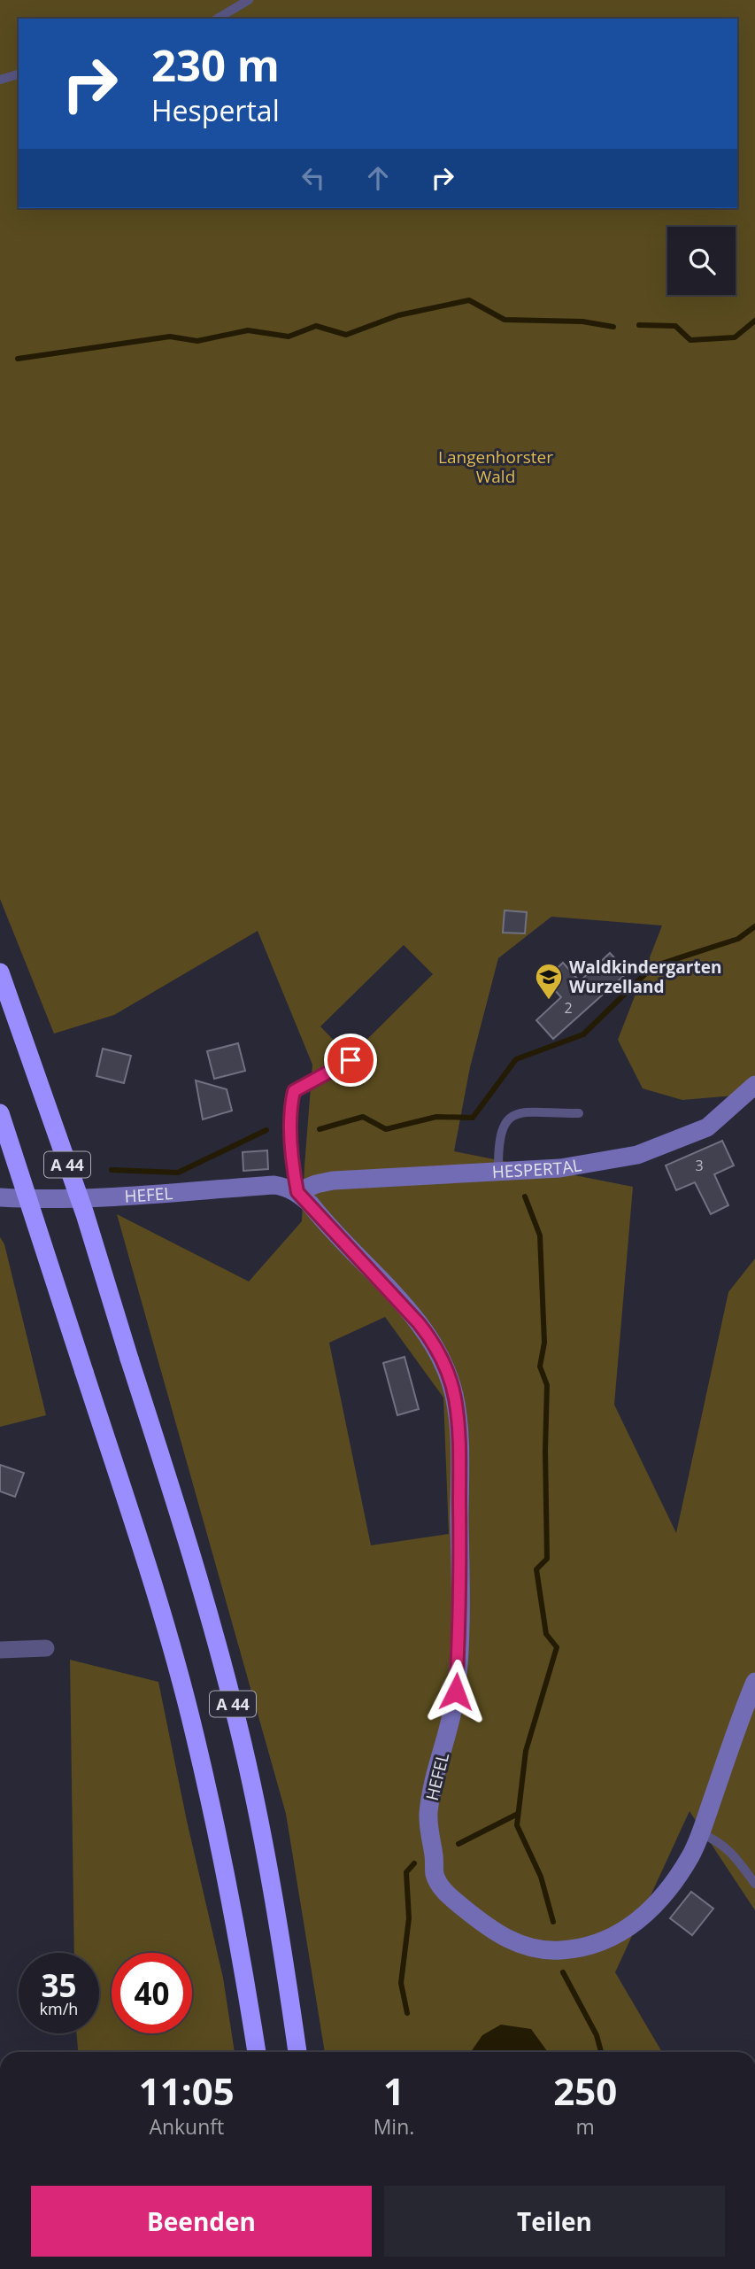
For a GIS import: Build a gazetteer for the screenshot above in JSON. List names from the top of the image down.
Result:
{
  "streets": {
    "highway": ["A 44"],
    "street": ["HESPERTAL", "HEFEL"]
  },
  "crossings": [
    ["HESPERTAL", "HEFEL"]
  ],
  "parks": ["Langenhorster Wald"],
  "places": {
    "school or university": ["Waldkindergarten Wurzelland"]
  },
  "house_numbers": ["2", "3"],
  "page": {
    "turn": ["230 m", "Hespertal"],
    "speed": "35 km/h",
    "limit": "40",
    "eta": [
      "11:05",
      "Ankunft",
      "1",
      "Min.",
      "250",
      "m"
    ],
    "buttons": ["Beenden", "Teilen"]
  }
}
